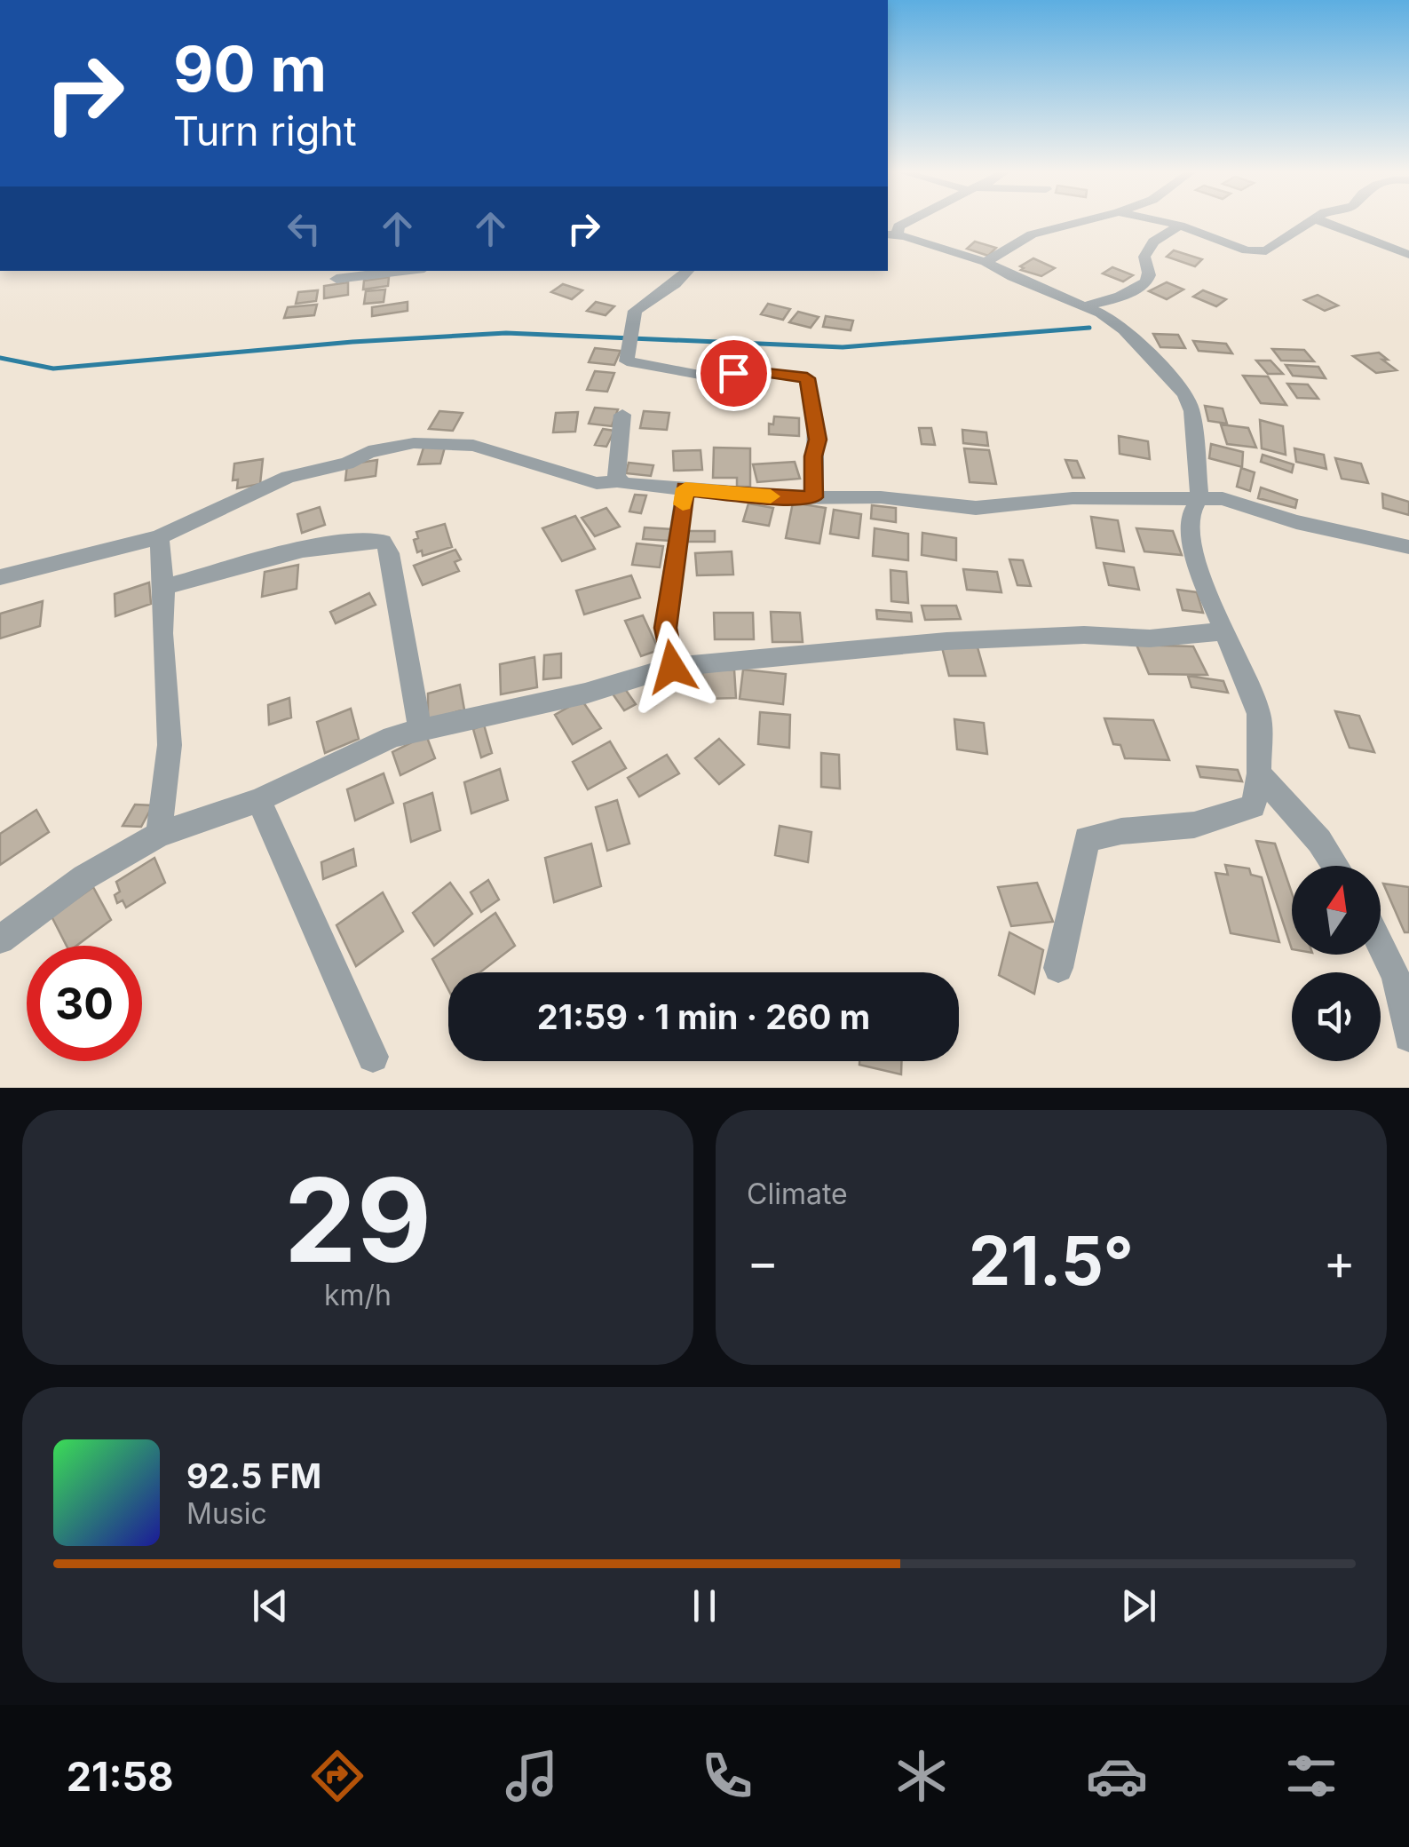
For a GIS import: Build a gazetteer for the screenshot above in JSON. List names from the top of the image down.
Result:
{
  "north": "top",
  "page": {
    "turn": ["90 m", "Turn right"],
    "limit": "30",
    "trip": "21:59 · 1 min · 260 m",
    "tile": [
      ["29", "km/h"],
      "Climate"
    ],
    "heat": ["−", "21.5°", "+"],
    "song": ["92.5 FM", "Music"],
    "tabs": "21:58"
  }
}
